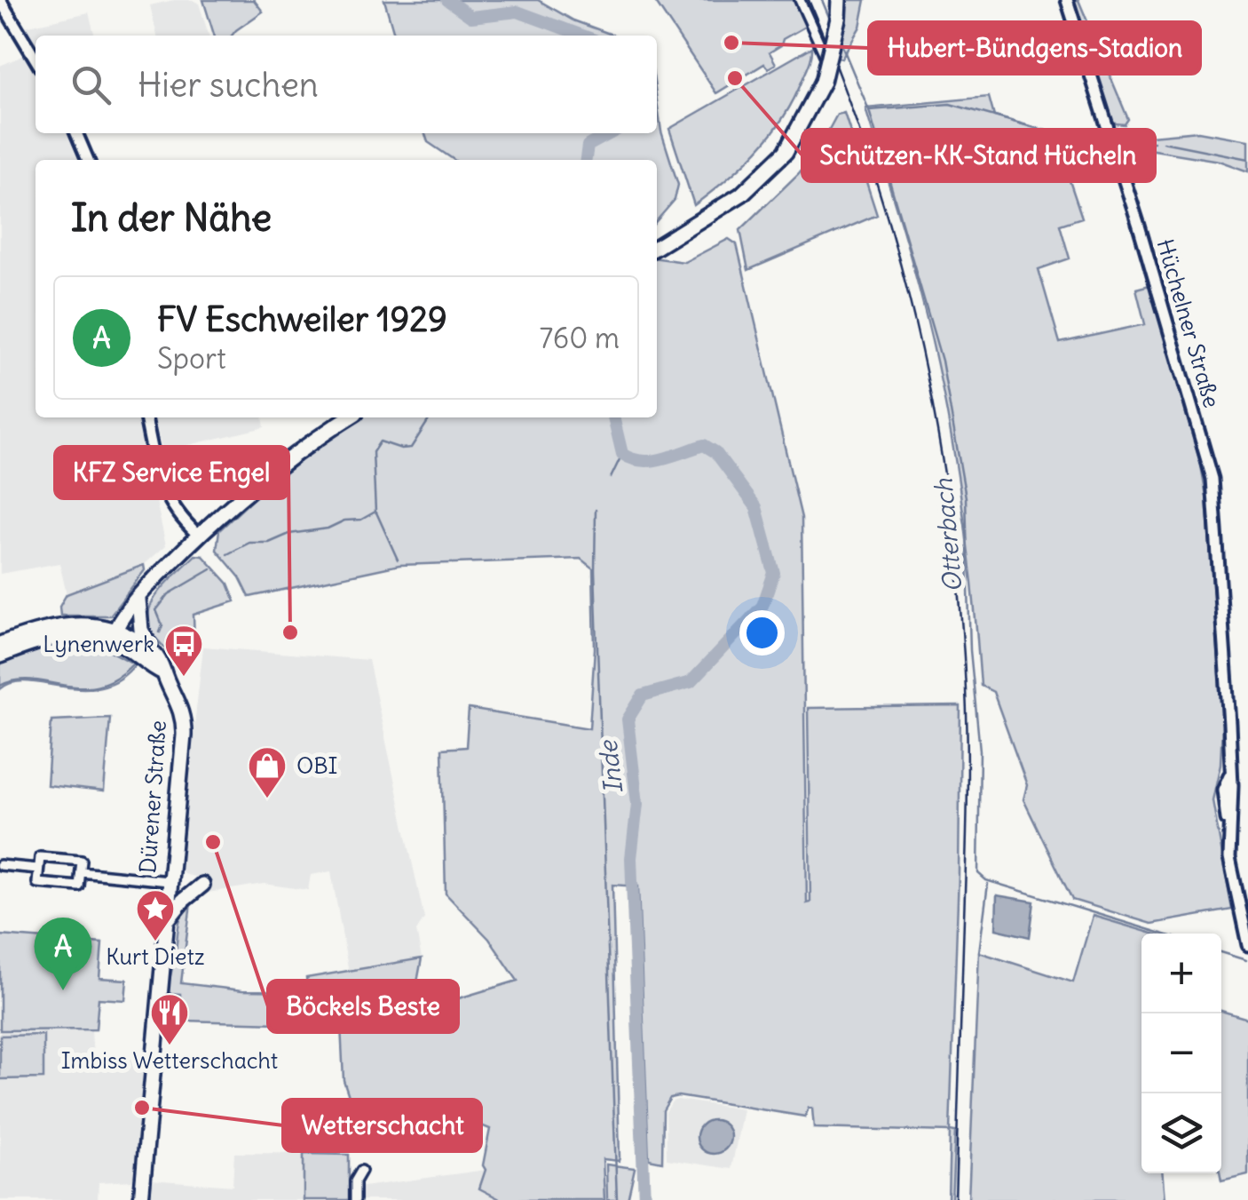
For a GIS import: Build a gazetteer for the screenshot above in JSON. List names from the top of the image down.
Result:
{
  "streets": {
    "main road": ["Dürener Straße"],
    "street": ["Hüchelner Straße"]
  },
  "water": ["Otterbach", "Inde"],
  "places": {
    "other": [
      "Hubert-Bündgens-Stadion",
      "Schützen-KK-Stand Hücheln",
      "KFZ Service Engel",
      "Böckels Beste",
      "Wetterschacht"
    ],
    "bus stop": ["Lynenwerk"],
    "shop": ["OBI"],
    "place": ["Kurt Dietz"],
    "restaurant": ["Imbiss Wetterschacht"]
  },
  "page": {
    "search": "Hier suchen",
    "heading": "In der Nähe",
    "list": [
      {
        "mark": "A",
        "name": "FV Eschweiler 1929",
        "note": "Sport",
        "value": "760 m"
      }
    ],
    "pins": "A",
    "map_buttons": ["+", "−"]
  }
}
